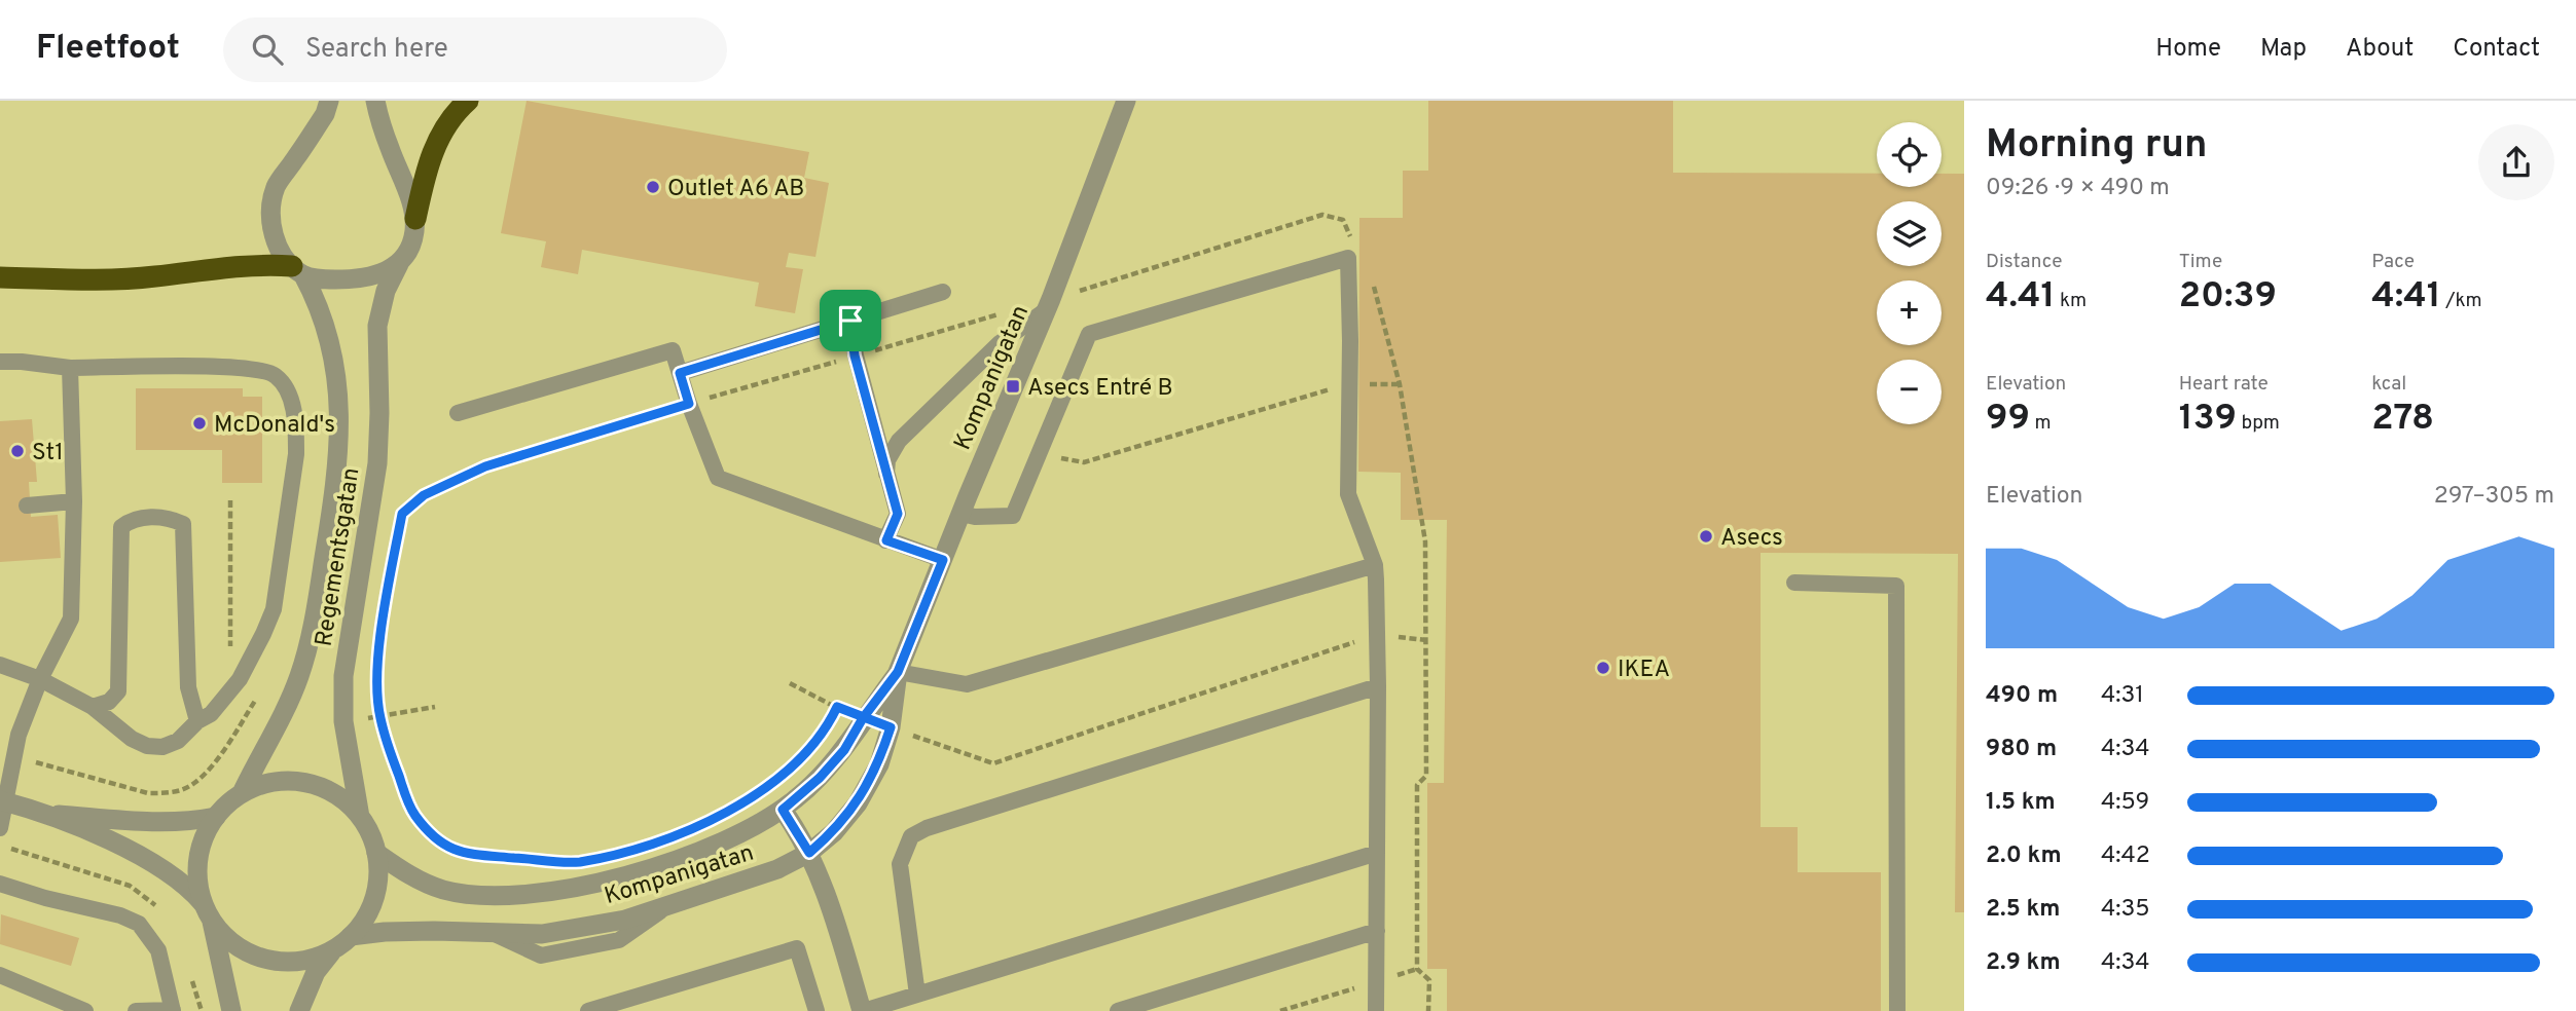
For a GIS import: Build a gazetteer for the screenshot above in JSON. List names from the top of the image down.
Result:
{
  "streets": {
    "street": ["Kompanigatan", "Regementsgatan"]
  },
  "crossings": [
    ["Kompanigatan", "Regementsgatan"]
  ],
  "places": {
    "other": [
      "Outlet A6 AB",
      "McDonald's",
      "St1",
      "Asecs",
      "IKEA"
    ],
    "transit": ["Asecs Entré B"]
  },
  "page": {
    "header": "Fleetfoot",
    "search": "Search here",
    "nav": [
      "Home",
      "Map",
      "About",
      "Contact"
    ],
    "heading": ["Morning run", "09:26 · 9 × 490 m"],
    "map_buttons": ["+", "−"],
    "stats": [
      ["Distance", "4.41 km"],
      ["Time", "20:39"],
      ["Pace", "4:41 /km"],
      ["Elevation", "99 m"],
      ["Heart rate", "139 bpm"],
      ["kcal", "278"]
    ],
    "chart": ["Elevation", "297–305 m"],
    "list": [
      {
        "name": "490 m",
        "note": "4:31"
      },
      {
        "name": "980 m",
        "note": "4:34"
      },
      {
        "name": "1.5 km",
        "note": "4:59"
      },
      {
        "name": "2.0 km",
        "note": "4:42"
      },
      {
        "name": "2.5 km",
        "note": "4:35"
      },
      {
        "name": "2.9 km",
        "note": "4:34"
      }
    ]
  }
}
